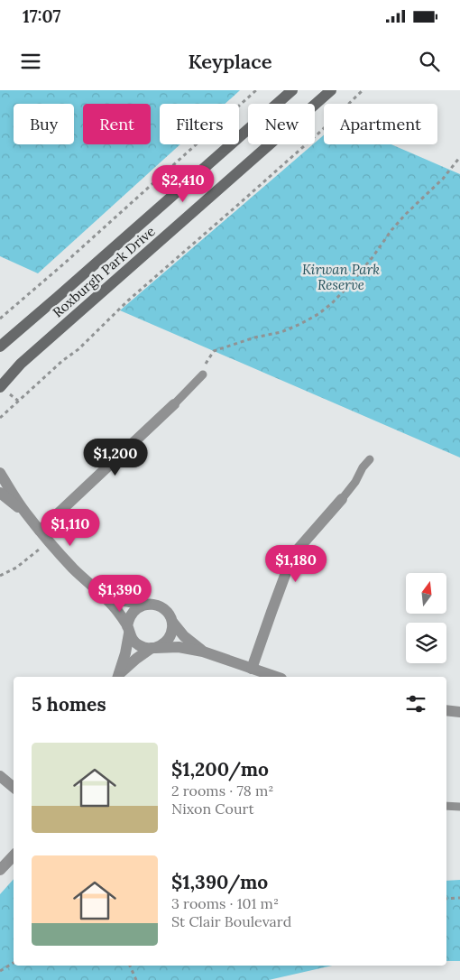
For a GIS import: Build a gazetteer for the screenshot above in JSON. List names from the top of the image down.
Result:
{
  "streets": {
    "street": ["Roxburgh Park Drive"]
  },
  "parks": ["Kirwan Park Reserve"],
  "north": "top",
  "page": {
    "status": "17:07",
    "header": "Keyplace",
    "chip": [
      "Buy",
      "Rent",
      "Filters",
      "New",
      "Apartment"
    ],
    "price": [
      "$2,410",
      "$1,200",
      "$1,110",
      "$1,180",
      "$1,390"
    ],
    "heading": "5 homes",
    "list": [
      {
        "name": "$1,200/mo",
        "note": "2 rooms · 78 m² · Nixon Court"
      },
      {
        "name": "$1,390/mo",
        "note": "3 rooms · 101 m² · St Clair Boulevard"
      }
    ]
  }
}
